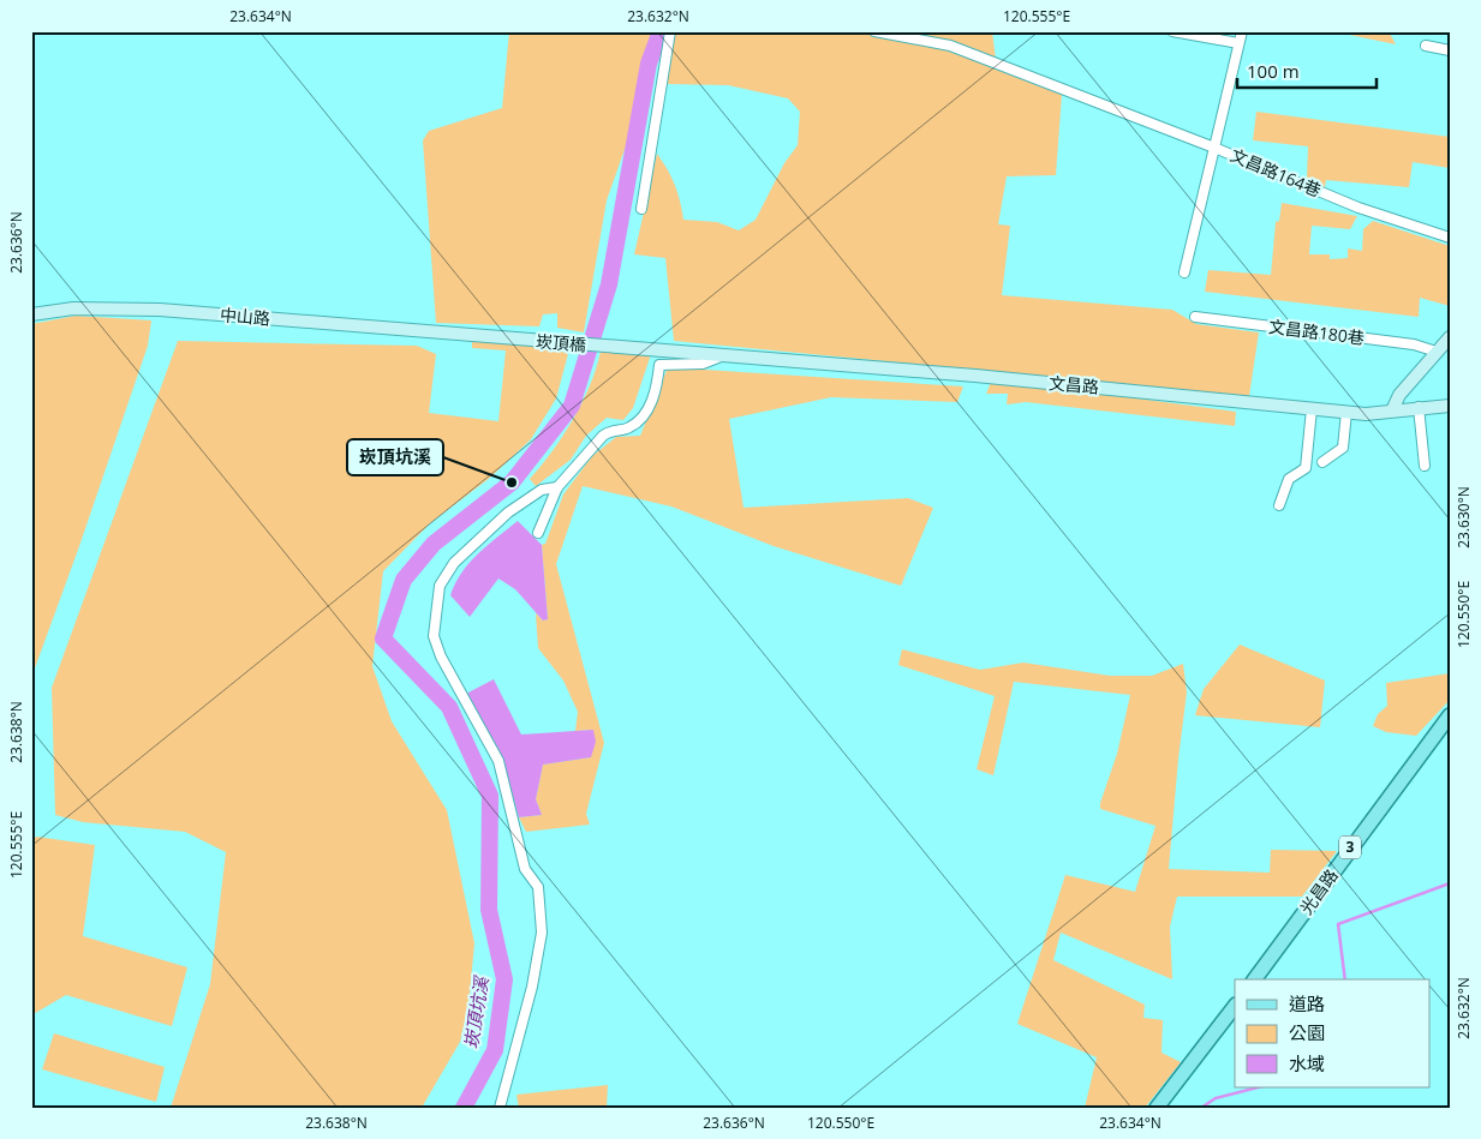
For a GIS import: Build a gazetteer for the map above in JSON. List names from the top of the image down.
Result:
{
  "streets": {
    "main road": [
      "中山路",
      "崁頂橋",
      "文昌路",
      "3",
      "光昌路"
    ],
    "street": ["文昌路164巷", "文昌路180巷"]
  },
  "crossings": [
    ["中山路", "崁頂橋"],
    ["崁頂橋", "文昌路"]
  ],
  "water": ["崁頂坑溪"],
  "places": ["崁頂坑溪"],
  "legend": ["道路", "公園", "水域"],
  "scale_bar": "100 m",
  "coordinates": [
    "23.634°N",
    "23.632°N",
    "120.555°E",
    "23.636°N",
    "23.630°N",
    "120.550°E",
    "23.638°N"
  ]
}
